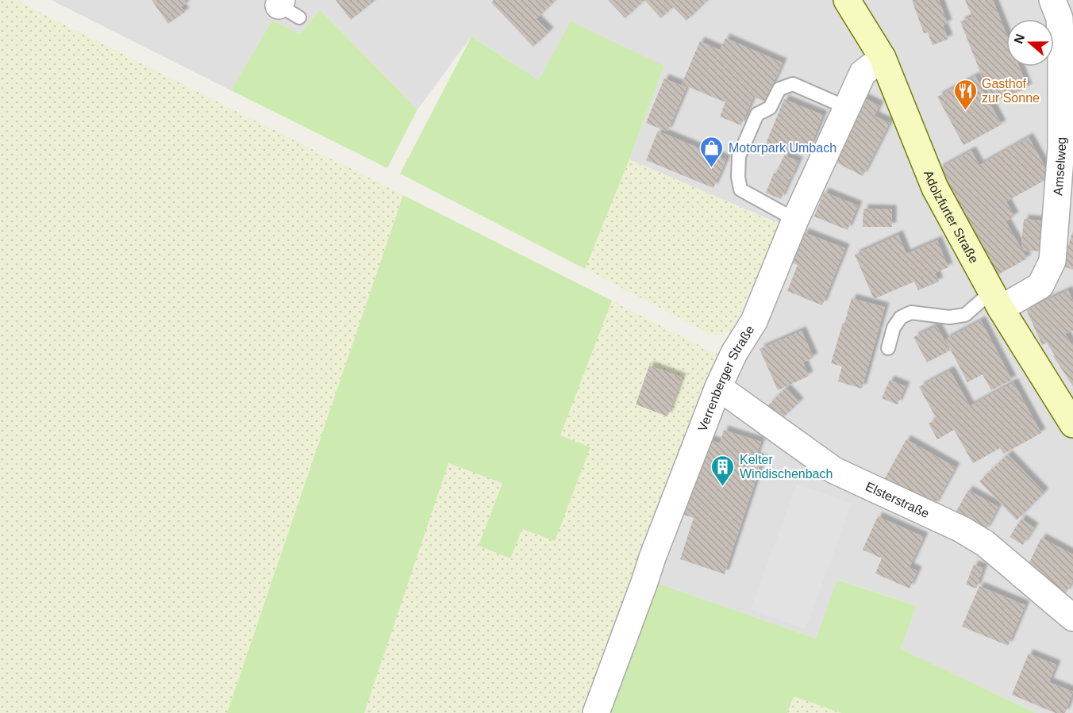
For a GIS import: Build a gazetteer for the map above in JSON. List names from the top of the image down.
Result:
{
  "streets": {
    "main road": ["Adolzfurter Straße"],
    "street": ["Amselweg", "Verrenberger Straße", "Elsterstraße"]
  },
  "crossings": [
    ["Amselweg", "Adolzfurter Straße"],
    ["Adolzfurter Straße", "Verrenberger Straße"],
    ["Verrenberger Straße", "Elsterstraße"]
  ],
  "places": {
    "restaurant": ["Gasthof zur Sonne"],
    "shop": ["Motorpark Umbach"],
    "building": ["Kelter Windischenbach"]
  },
  "north": "left"
}
